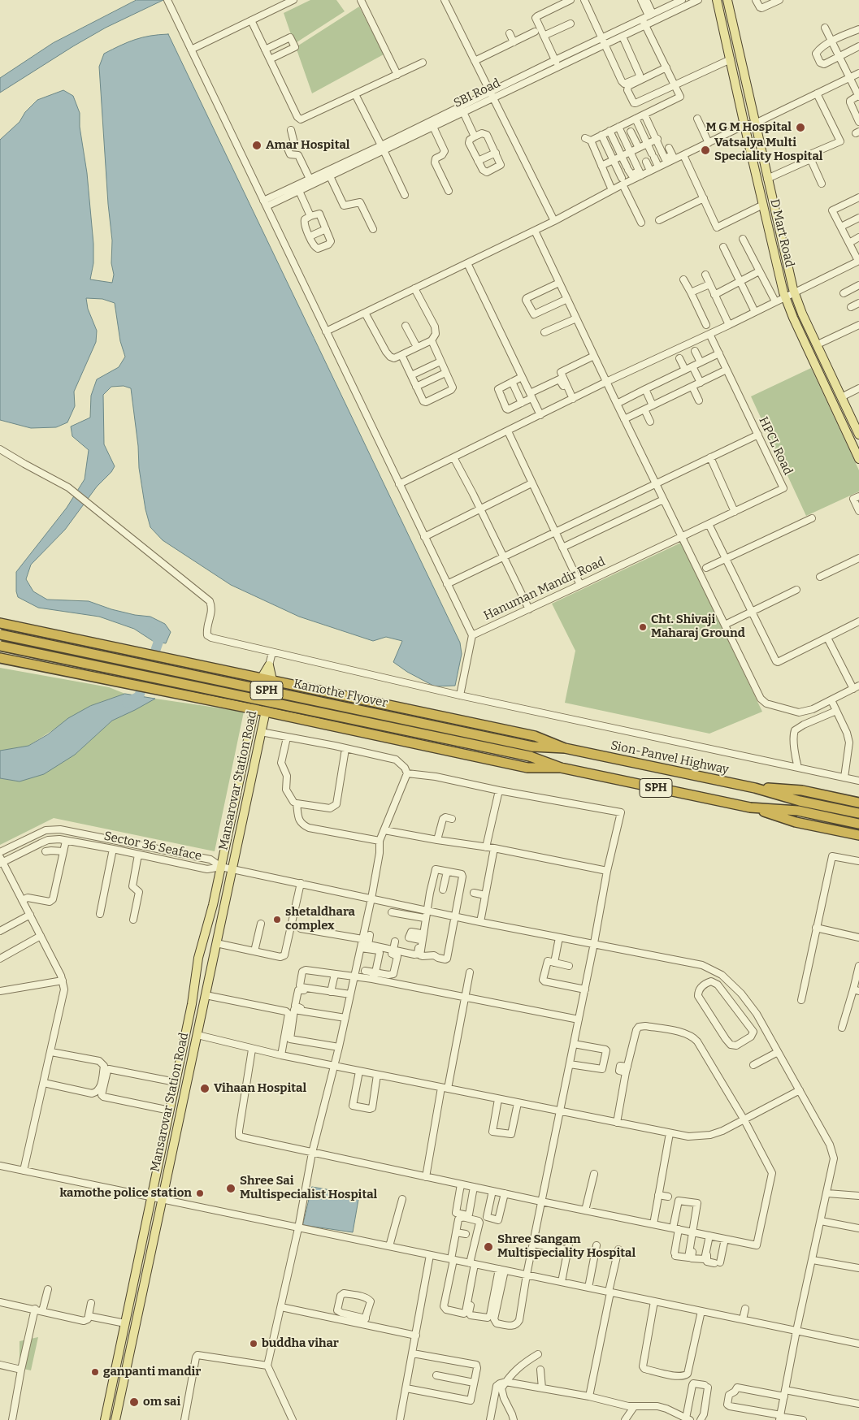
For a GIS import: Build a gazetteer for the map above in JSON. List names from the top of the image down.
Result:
{
  "streets": {
    "highway": ["SPH", "Kamothe Flyover", "Sion-Panvel Highway"],
    "main road": ["D Mart Road", "Mansarovar Station Road"],
    "street": [
      "SBI Road",
      "HPCL Road",
      "Hanuman Mandir Road",
      "Sector 36 Seaface"
    ]
  },
  "crossings": [
    ["HPCL Road", "Hanuman Mandir Road"],
    ["SPH", "Kamothe Flyover"],
    ["Kamothe Flyover", "Sion-Panvel Highway"],
    ["Mansarovar Station Road", "Sector 36 Seaface"]
  ],
  "places": [
    "M G M Hospital",
    "Amar Hospital",
    "Vatsalya Multi Speciality Hospital",
    "Cht. Shivaji Maharaj Ground",
    "shetaldhara complex",
    "Vihaan Hospital",
    "Shree Sai Multispecialist Hospital",
    "kamothe police station",
    "Shree Sangam Multispeciality Hospital",
    "buddha vihar",
    "ganpanti mandir",
    "om sai"
  ]
}
